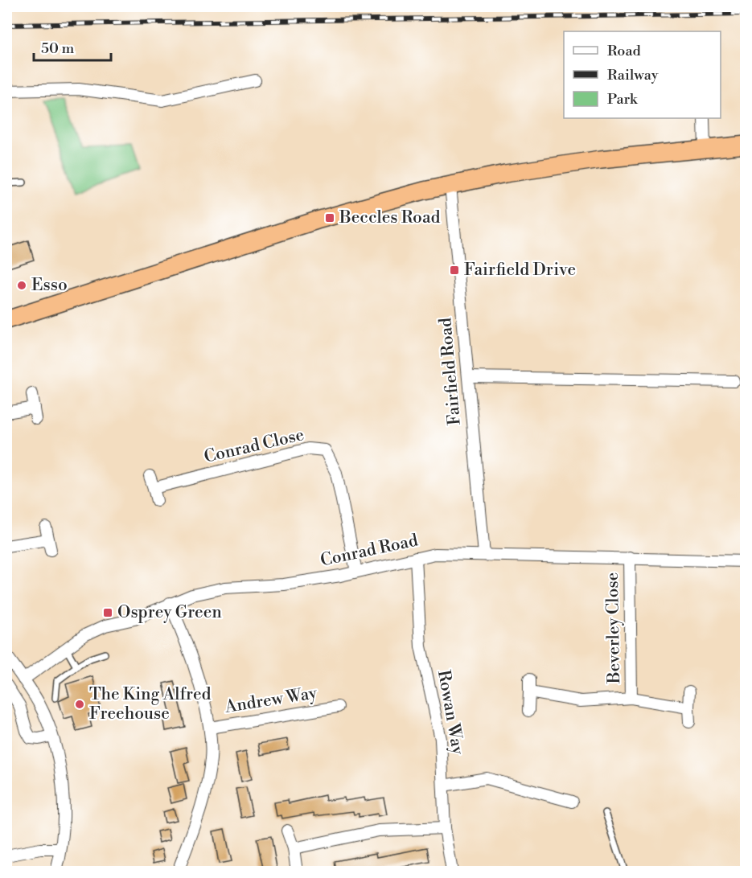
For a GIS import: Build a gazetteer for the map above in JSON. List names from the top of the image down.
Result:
{
  "streets": {
    "street": [
      "Fairfield Road",
      "Conrad Close",
      "Conrad Road",
      "Beverley Close",
      "Andrew Way",
      "Rowan Way"
    ]
  },
  "crossings": [
    ["Fairfield Road", "Conrad Road"],
    ["Conrad Close", "Conrad Road"],
    ["Conrad Road", "Beverley Close"],
    ["Conrad Road", "Rowan Way"]
  ],
  "places": {
    "transit": ["Beccles Road", "Fairfield Drive", "Osprey Green"],
    "other": ["Esso", "The King Alfred Freehouse"]
  },
  "legend": ["Road", "Railway", "Park"],
  "scale_bar": "50 m"
}
